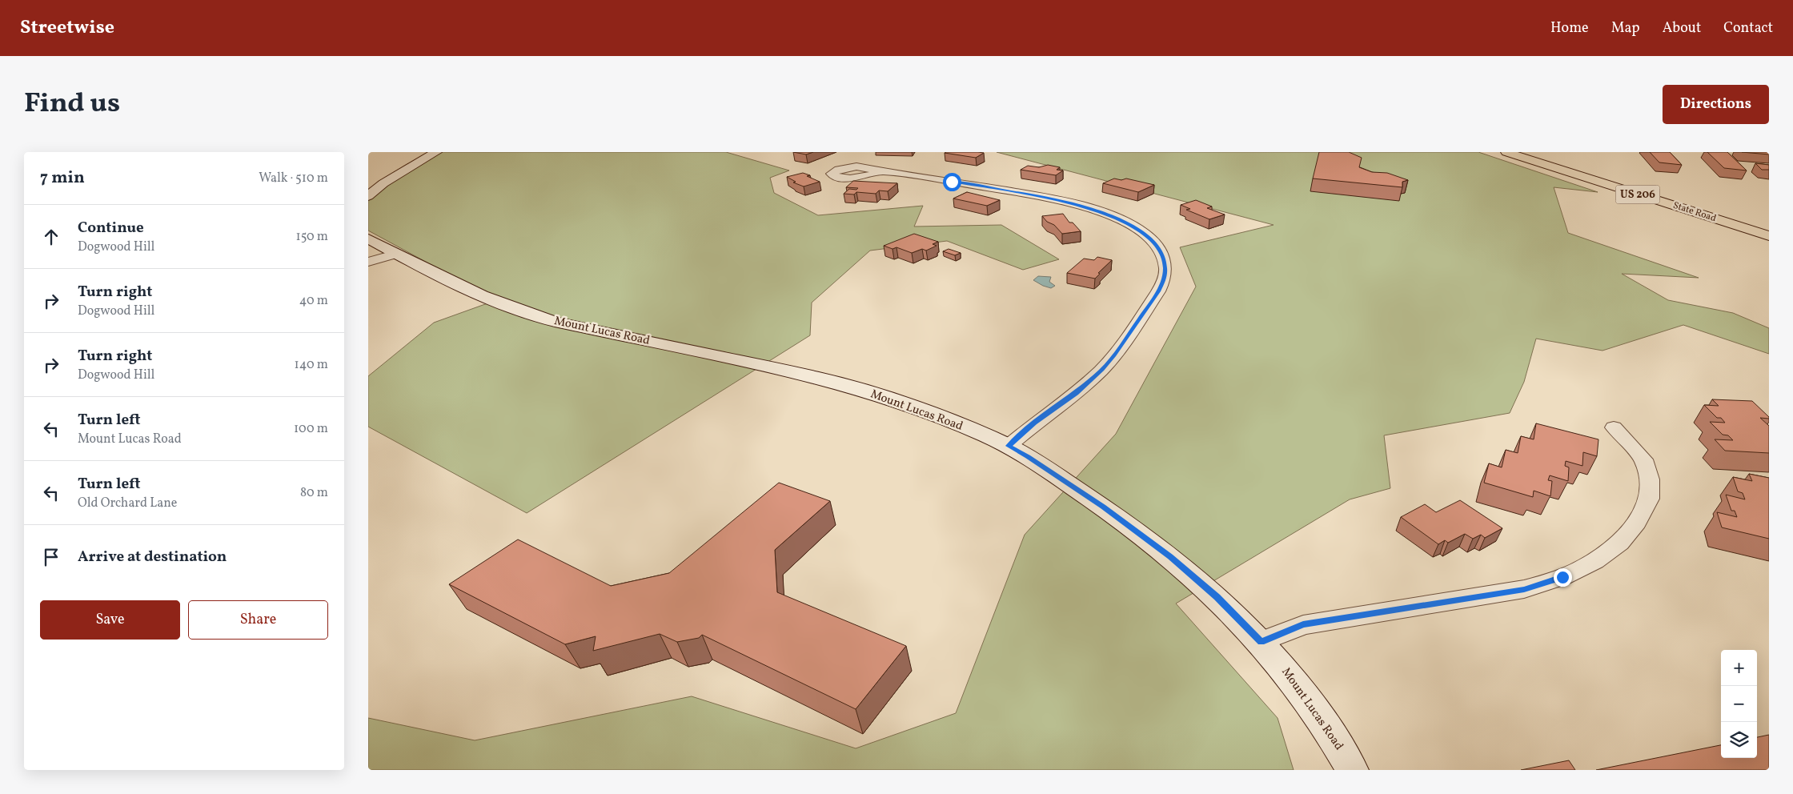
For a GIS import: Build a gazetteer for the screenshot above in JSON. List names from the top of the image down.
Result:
{
  "streets": {
    "highway": ["US 206", "State Road"],
    "street": ["Mount Lucas Road"]
  },
  "page": {
    "header": "Streetwise",
    "nav": [
      "Home",
      "Map",
      "About",
      "Contact"
    ],
    "title": "Find us",
    "buttons": [
      "Directions",
      ["Save", "Share"]
    ],
    "heading": ["7 min", "Walk · 510 m"],
    "list": [
      ["Continue", "Dogwood Hill", "150 m"],
      ["Turn right", "Dogwood Hill", "40 m"],
      ["Turn right", "Dogwood Hill", "140 m"],
      ["Turn left", "Mount Lucas Road", "100 m"],
      ["Turn left", "Old Orchard Lane", "80 m"],
      "Arrive at destination"
    ],
    "map_buttons": ["+", "−"]
  }
}
